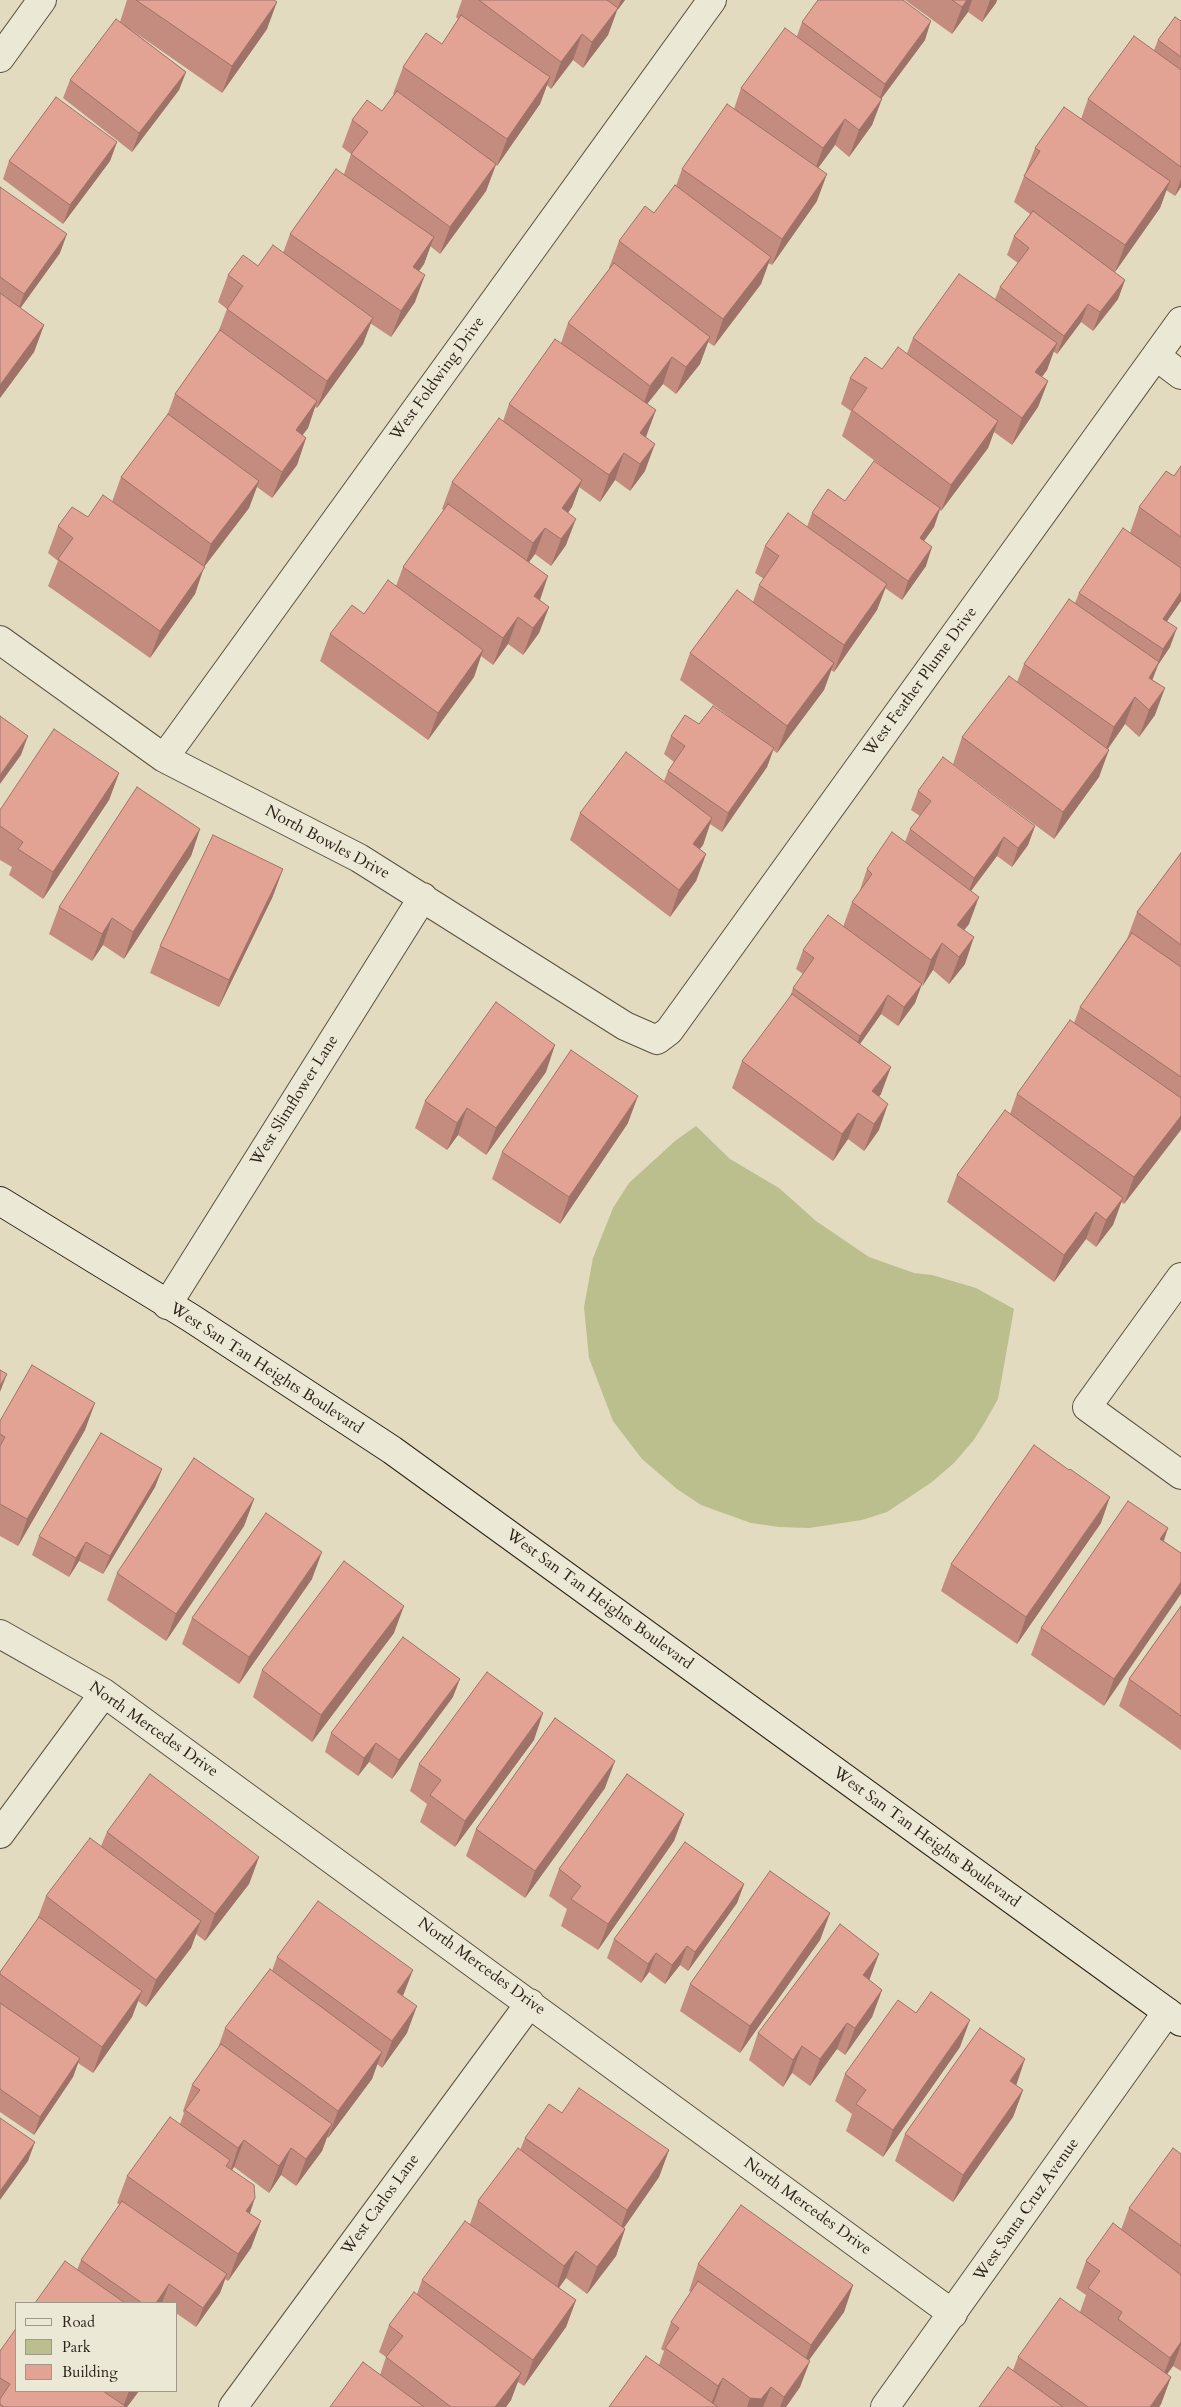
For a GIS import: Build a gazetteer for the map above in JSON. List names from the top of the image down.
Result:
{
  "streets": {
    "street": [
      "West Foldwing Drive",
      "West Feather Plume Drive",
      "North Bowles Drive",
      "West Slimflower Lane",
      "West San Tan Heights Boulevard",
      "North Mercedes Drive",
      "West Carlos Lane",
      "West Santa Cruz Avenue"
    ]
  },
  "crossings": [
    ["West Foldwing Drive", "North Bowles Drive"],
    ["West Feather Plume Drive", "North Bowles Drive"],
    ["North Bowles Drive", "West Slimflower Lane"],
    ["West Slimflower Lane", "West San Tan Heights Boulevard"],
    ["West San Tan Heights Boulevard", "West Santa Cruz Avenue"],
    ["North Mercedes Drive", "West Carlos Lane"],
    ["North Mercedes Drive", "West Santa Cruz Avenue"]
  ],
  "legend": ["Road", "Park", "Building"]
}
